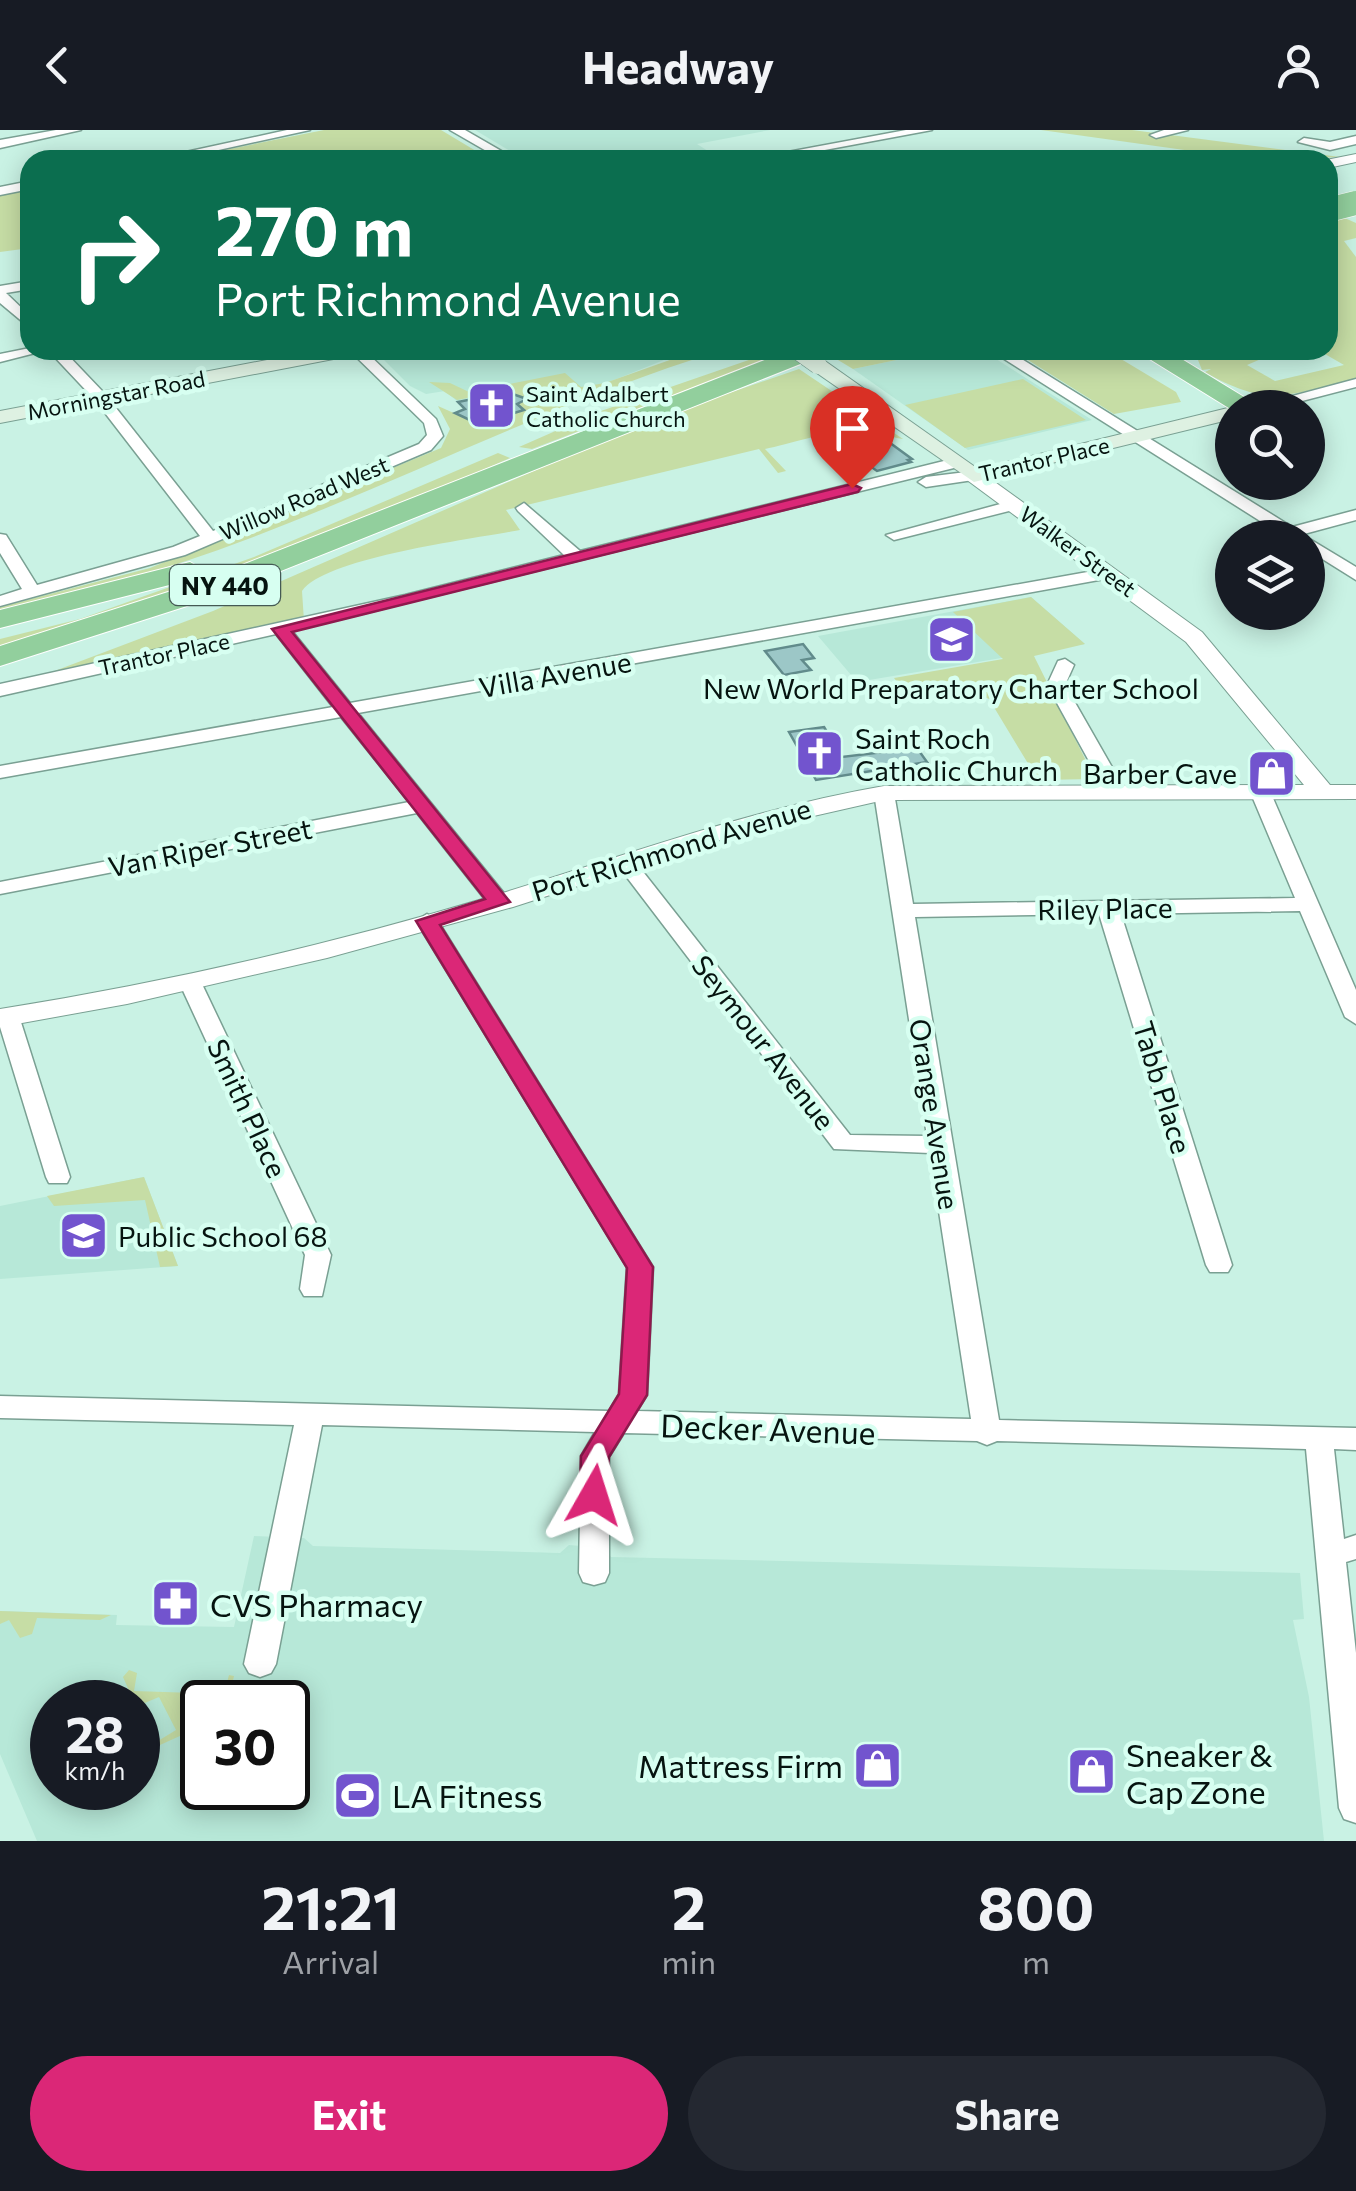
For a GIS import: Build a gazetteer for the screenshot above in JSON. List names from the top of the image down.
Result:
{
  "streets": {
    "highway": ["NY 440"],
    "main road": ["Morningstar Road", "Trantor Place", "Walker Street"],
    "street": [
      "Willow Road West",
      "Villa Avenue",
      "Van Riper Street",
      "Port Richmond Avenue",
      "Riley Place",
      "Seymour Avenue",
      "Tabb Place",
      "Smith Place",
      "Orange Avenue",
      "Decker Avenue"
    ]
  },
  "crossings": [
    ["Trantor Place", "Walker Street"],
    ["Willow Road West", "NY 440"],
    ["Walker Street", "Villa Avenue"],
    ["Walker Street", "Port Richmond Avenue"],
    ["Port Richmond Avenue", "Seymour Avenue"],
    ["Port Richmond Avenue", "Smith Place"],
    ["Port Richmond Avenue", "Orange Avenue"],
    ["Riley Place", "Tabb Place"],
    ["Riley Place", "Orange Avenue"],
    ["Seymour Avenue", "Orange Avenue"],
    ["Orange Avenue", "Decker Avenue"]
  ],
  "places": {
    "church": ["Saint Adalbert Catholic Church", "Saint Roch Catholic Church"],
    "school or university": ["New World Preparatory Charter School", "Public School 68"],
    "shop": ["Barber Cave", "Mattress Firm", "Sneaker & Cap Zone"],
    "pharmacy": ["CVS Pharmacy"],
    "sports": ["LA Fitness"]
  },
  "page": {
    "header": "Headway",
    "turn": ["270 m", "Port Richmond Avenue"],
    "speed": "28 km/h",
    "limit": "30",
    "eta": [
      "21:21",
      "Arrival",
      "2",
      "min",
      "800",
      "m"
    ],
    "buttons": ["Exit", "Share"]
  }
}
